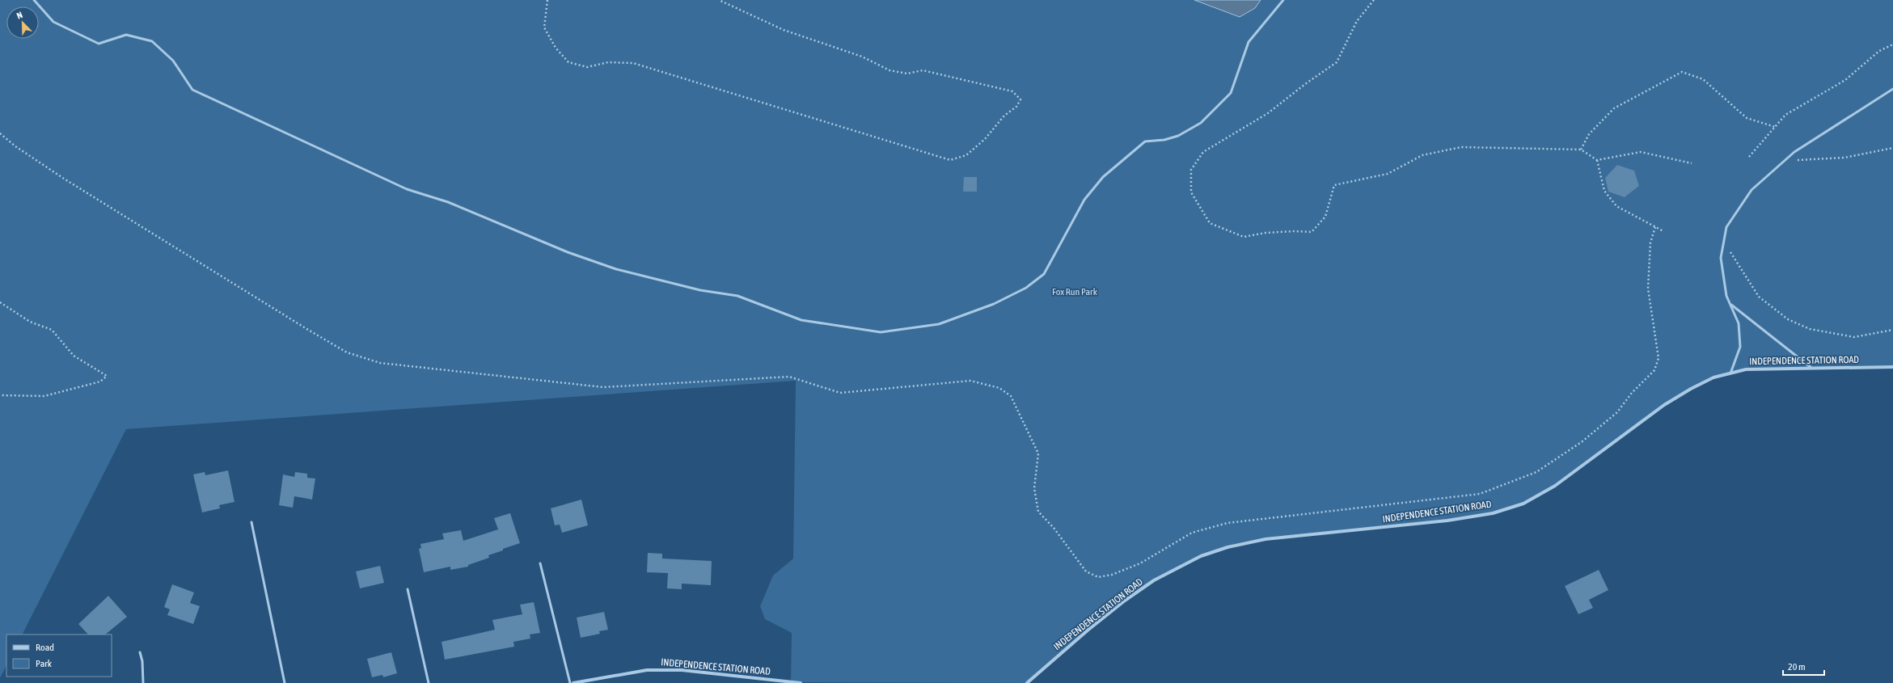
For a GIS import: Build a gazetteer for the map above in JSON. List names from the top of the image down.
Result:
{
  "streets": {
    "street": ["INDEPENDENCE STATION ROAD"]
  },
  "parks": ["Fox Run Park"],
  "legend": ["Road", "Park"],
  "scale_bar": "20 m",
  "north": "top left"
}
